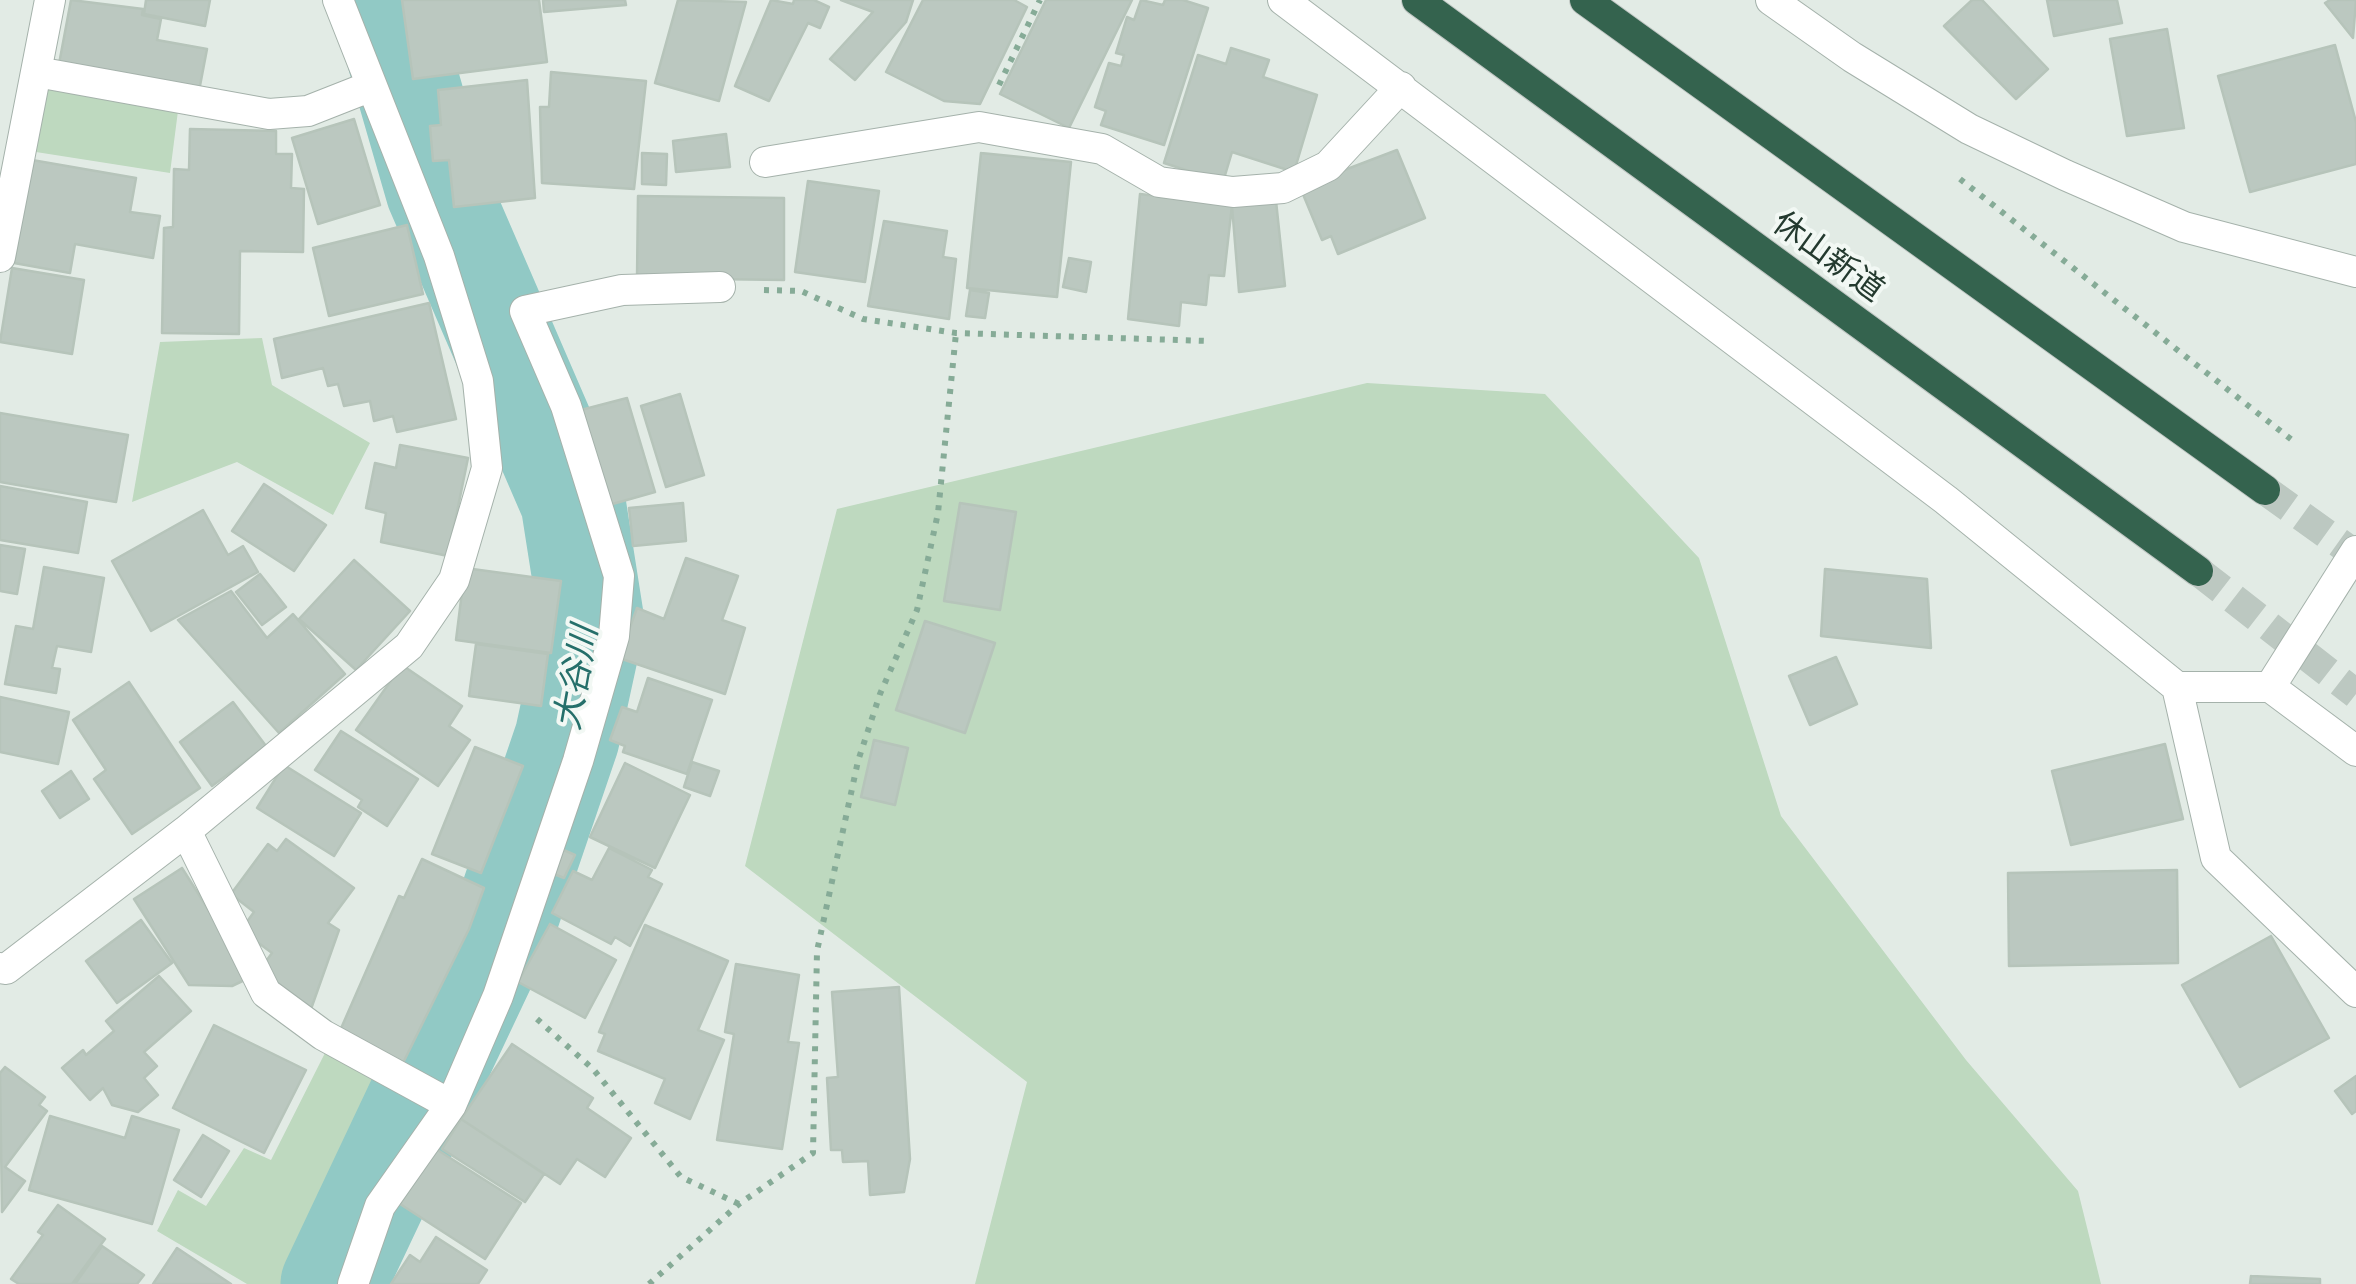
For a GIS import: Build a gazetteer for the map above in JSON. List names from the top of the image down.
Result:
{
  "streets": {
    "highway": ["休山新道"]
  },
  "water": ["大谷川"]
}
